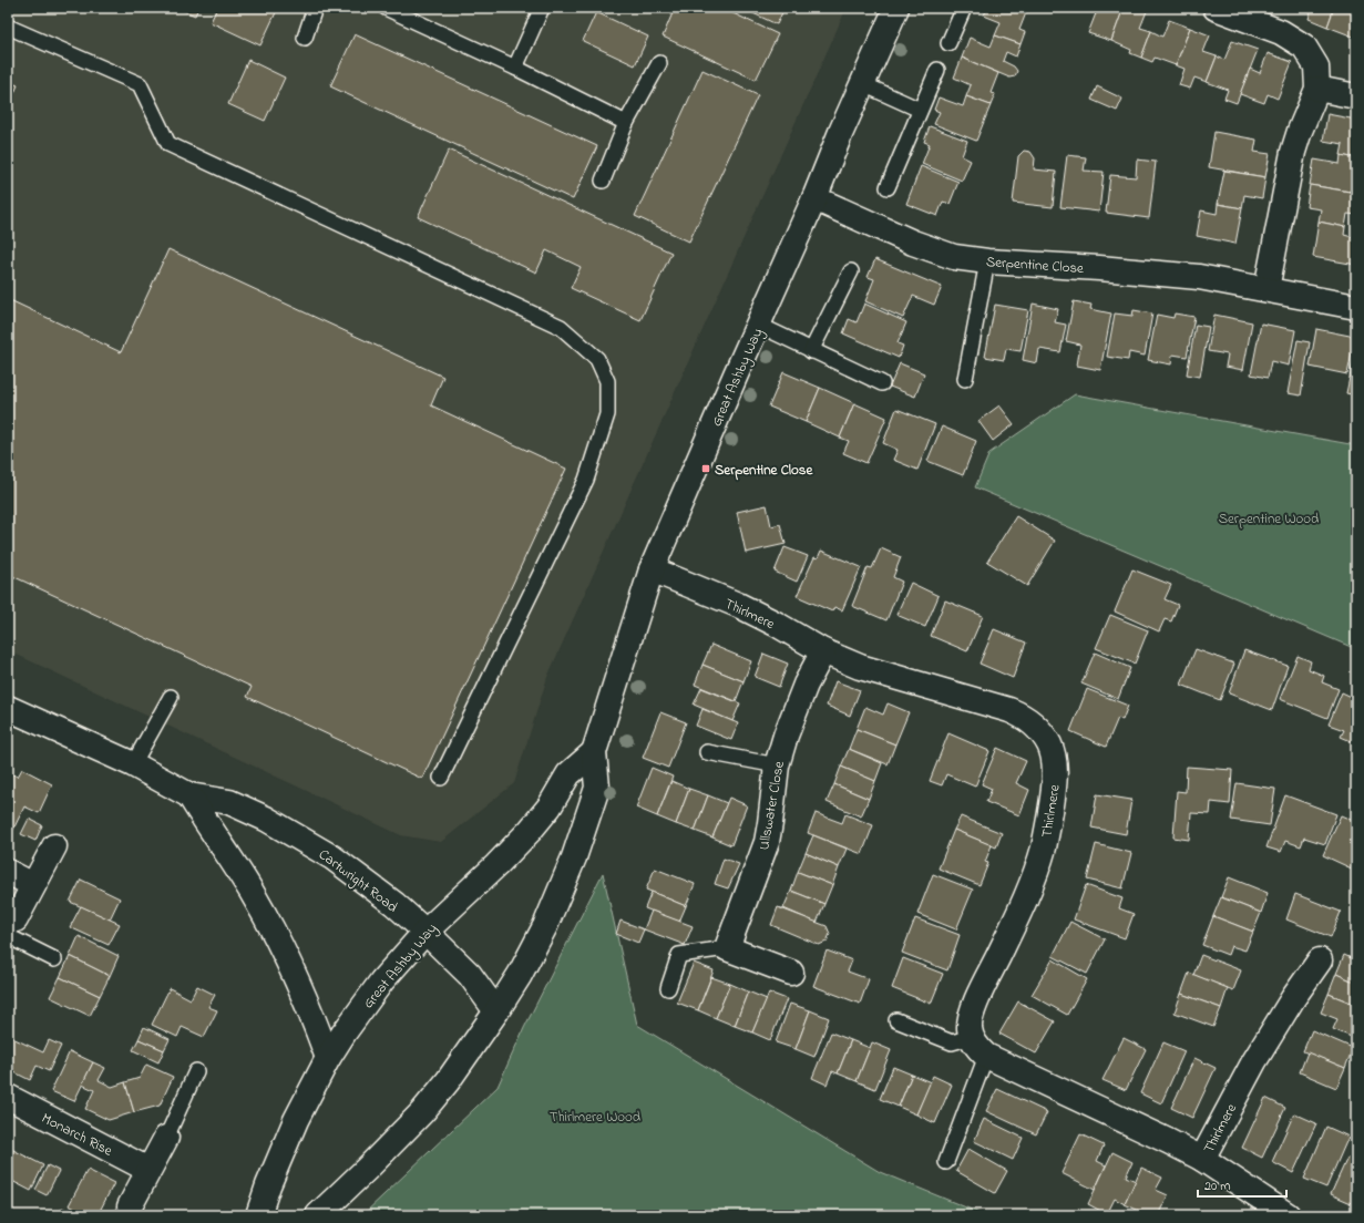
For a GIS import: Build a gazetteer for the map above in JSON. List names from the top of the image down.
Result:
{
  "streets": {
    "street": [
      "Serpentine Close",
      "Great Ashby Way",
      "Thirlmere",
      "Ullswater Close",
      "Cartwright Road",
      "Monarch Rise"
    ]
  },
  "crossings": [
    ["Serpentine Close", "Great Ashby Way"],
    ["Great Ashby Way", "Thirlmere"],
    ["Great Ashby Way", "Cartwright Road"],
    ["Thirlmere", "Ullswater Close"]
  ],
  "parks": ["Serpentine Wood", "Thirlmere Wood"],
  "places": {
    "transit": ["Serpentine Close"]
  },
  "scale_bar": "20 m"
}
